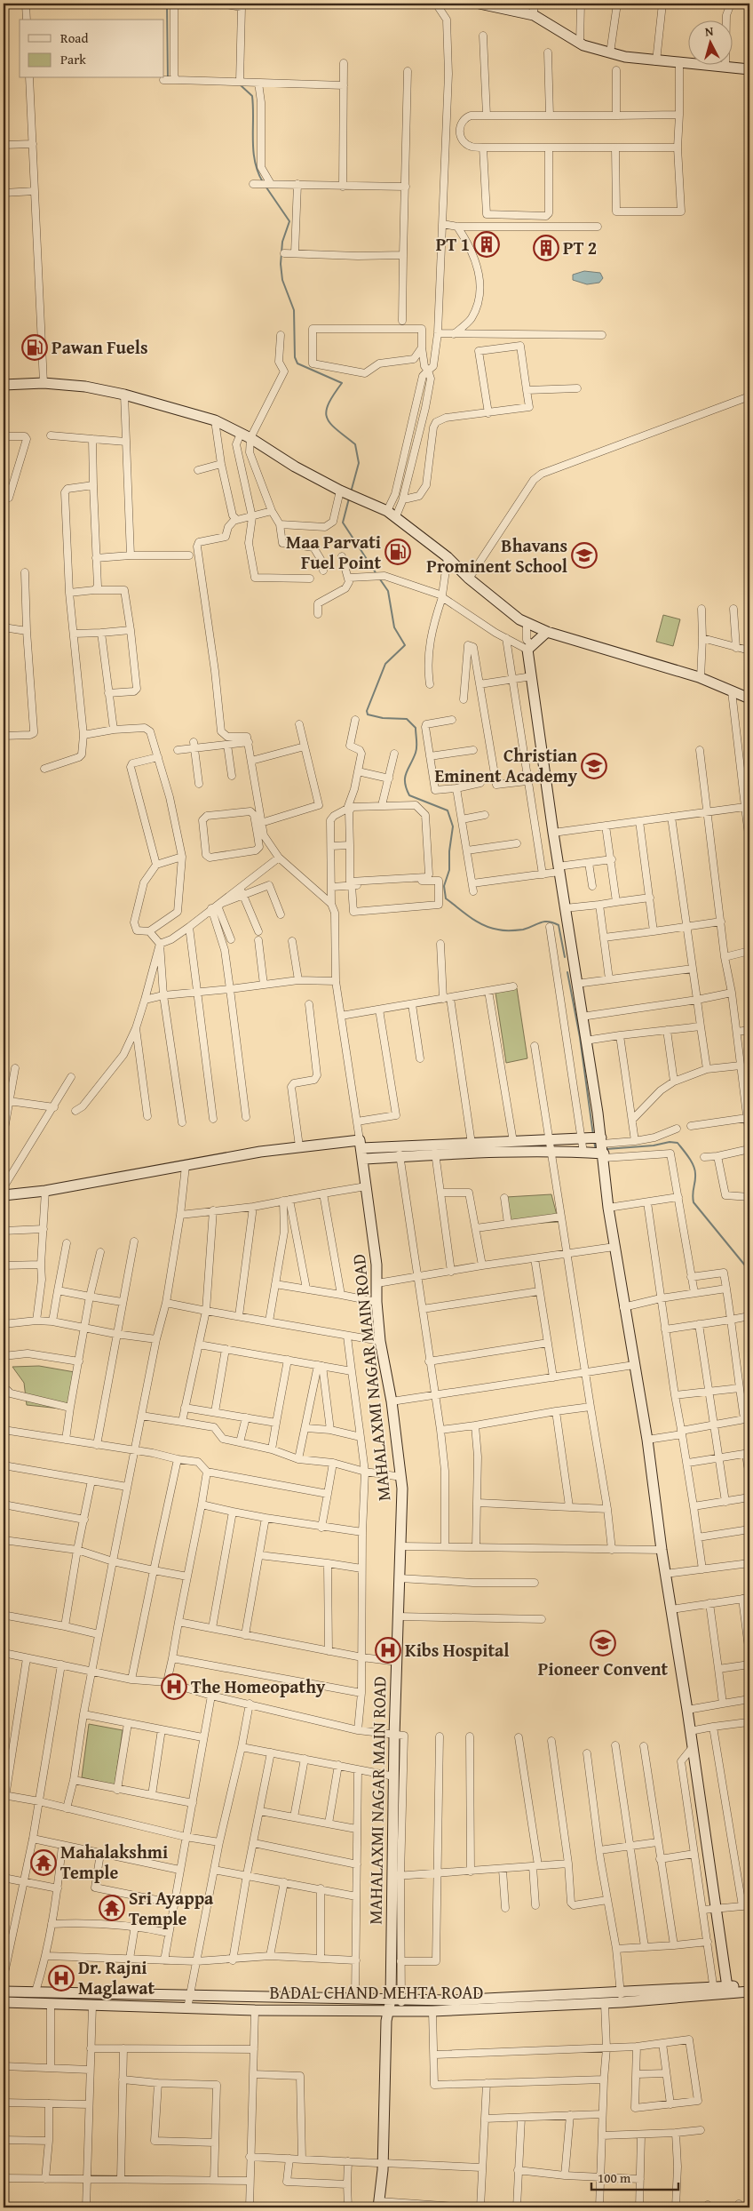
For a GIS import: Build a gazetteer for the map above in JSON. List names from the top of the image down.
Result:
{
  "streets": {
    "street": ["MAHALAXMI NAGAR MAIN ROAD", "BADAL CHAND MEHTA ROAD"]
  },
  "crossings": [
    ["MAHALAXMI NAGAR MAIN ROAD", "BADAL CHAND MEHTA ROAD"]
  ],
  "places": {
    "building": ["PT 1", "PT 2"],
    "fuel station": ["Pawan Fuels", "Maa Parvati Fuel Point"],
    "school or university": ["Bhavans Prominent School", "Christian Eminent Academy", "Pioneer Convent"],
    "hospital": ["Kibs Hospital", "The Homeopathy", "Dr. Rajni Maglawat"],
    "temple": ["Mahalakshmi Temple", "Sri Ayappa Temple"]
  },
  "legend": ["Road", "Park"],
  "scale_bar": "100 m",
  "north": "top"
}
